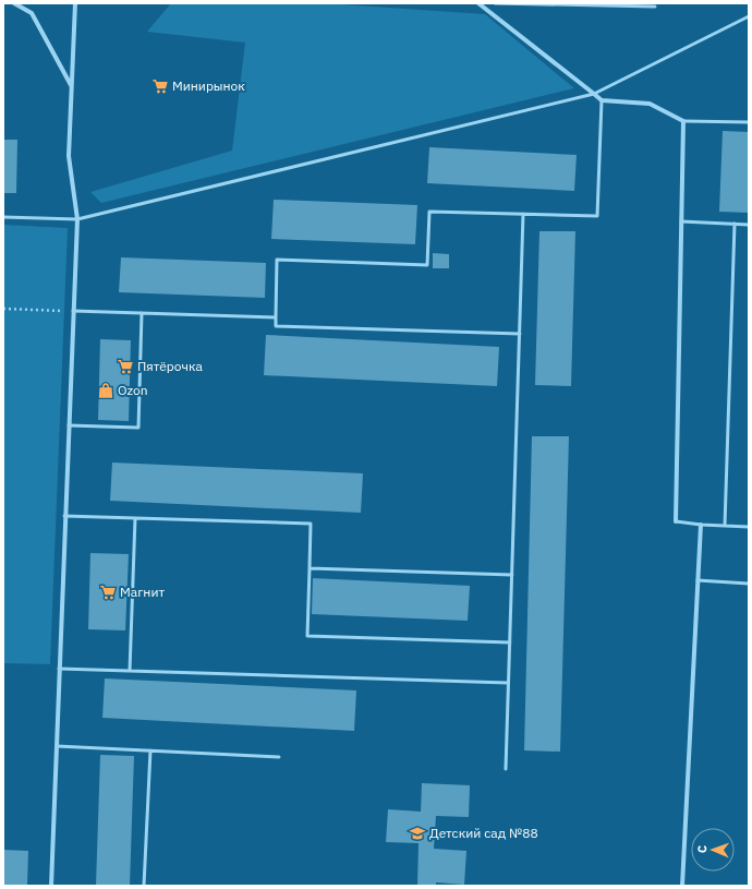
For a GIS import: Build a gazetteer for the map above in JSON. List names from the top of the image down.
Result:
{
  "places": {
    "supermarket": ["Минирынок", "Пятёрочка", "Магнит"],
    "shop": ["Ozon"],
    "school or university": ["Детский сад №88"]
  },
  "north": "left"
}
